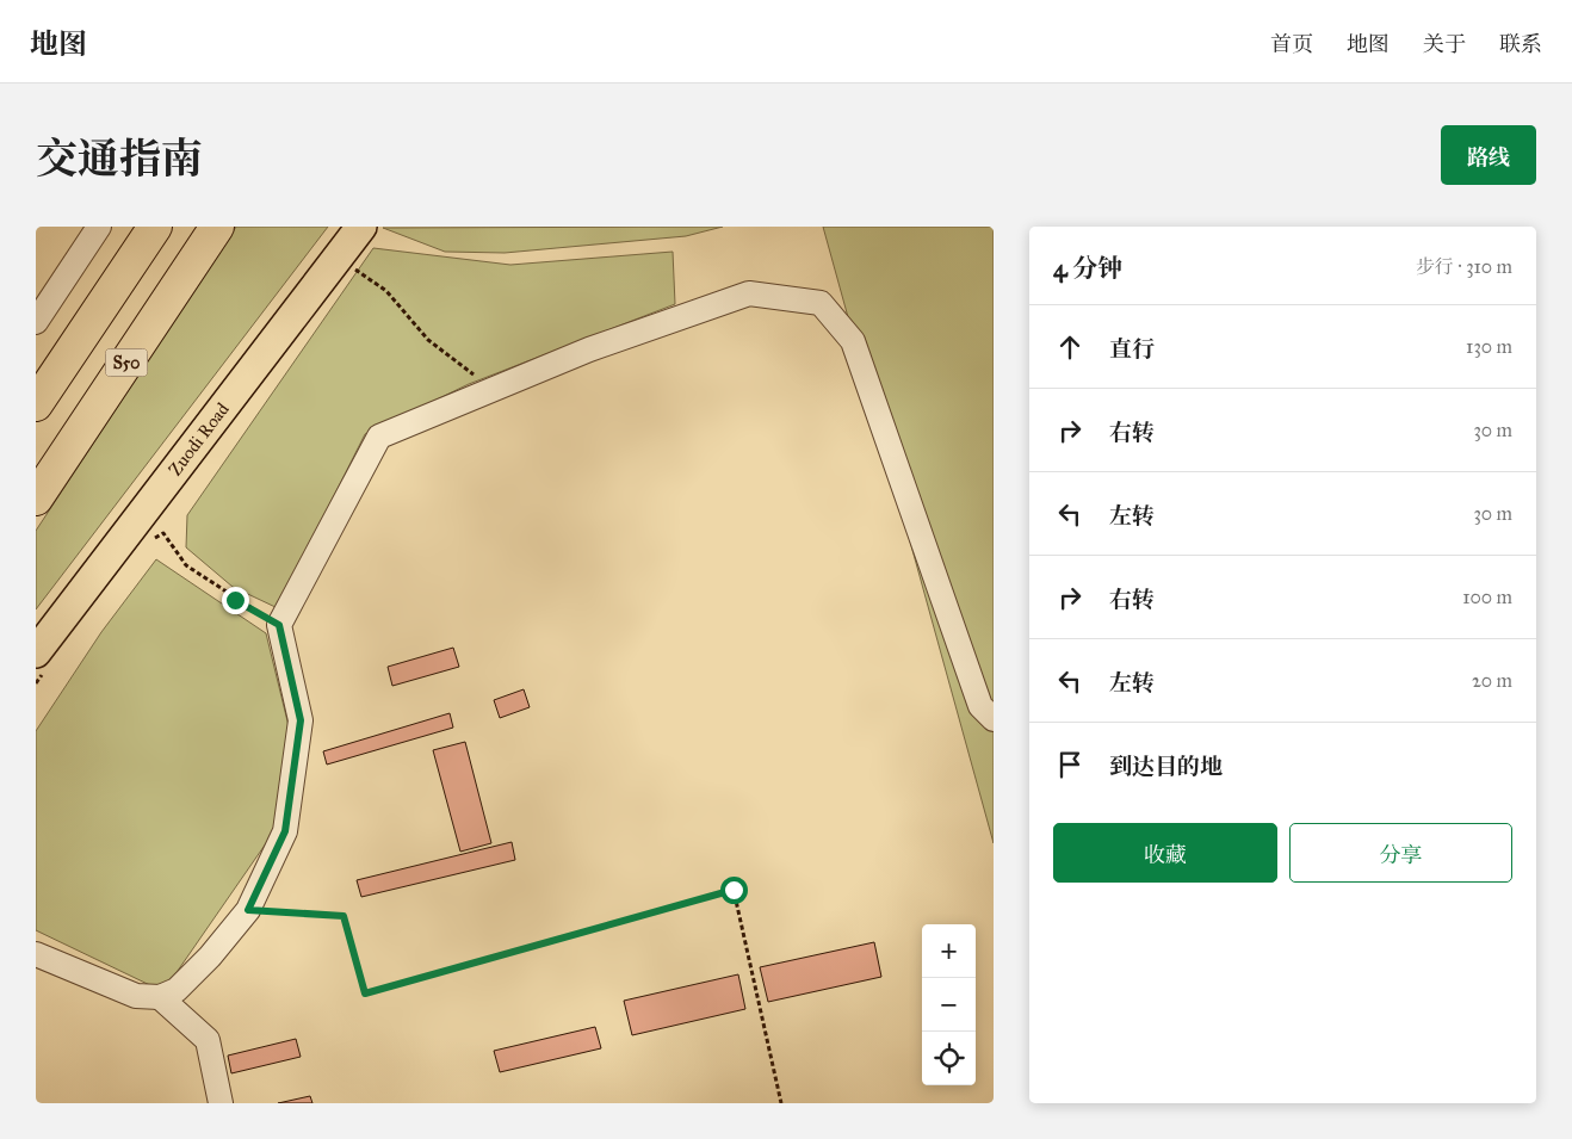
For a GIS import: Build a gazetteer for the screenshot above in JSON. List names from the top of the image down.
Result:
{
  "streets": {
    "highway": ["S50"],
    "main road": ["Zuodi Road"]
  },
  "page": {
    "header": "地图",
    "nav": [
      "首页",
      "地图",
      "关于",
      "联系"
    ],
    "title": "交通指南",
    "buttons": [
      "路线",
      ["收藏", "分享"]
    ],
    "heading": ["4 分钟", "步行 · 310 m"],
    "list": [
      ["直行", "130 m"],
      ["右转", "30 m"],
      ["左转", "30 m"],
      ["右转", "100 m"],
      ["左转", "20 m"],
      "到达目的地"
    ],
    "map_buttons": ["+", "−"]
  }
}
